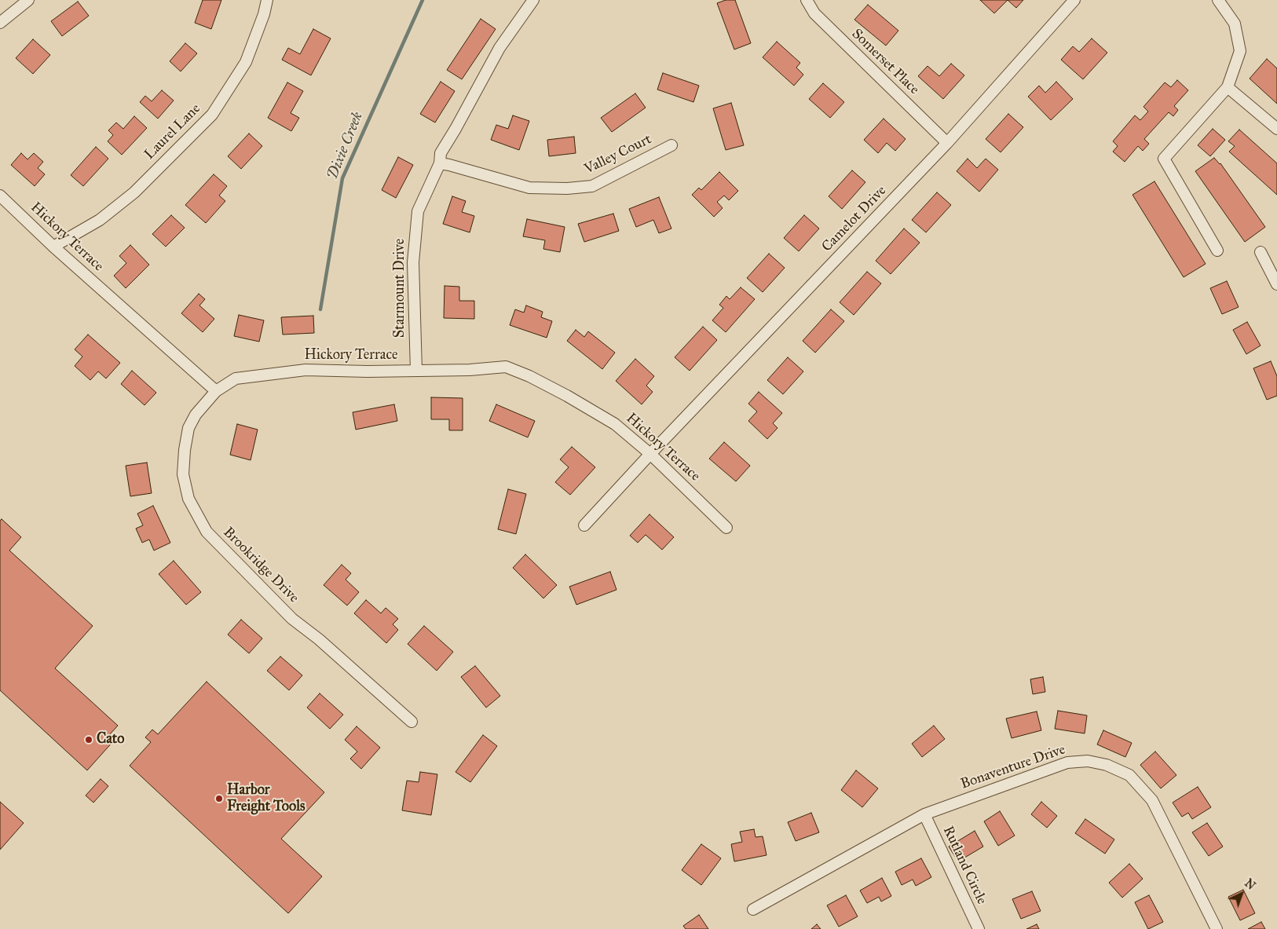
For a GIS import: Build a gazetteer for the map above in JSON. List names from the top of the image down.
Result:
{
  "streets": {
    "street": [
      "Somerset Place",
      "Laurel Lane",
      "Valley Court",
      "Camelot Drive",
      "Hickory Terrace",
      "Starmount Drive",
      "Brookridge Drive",
      "Bonaventure Drive",
      "Rutland Circle"
    ]
  },
  "crossings": [
    ["Somerset Place", "Camelot Drive"],
    ["Laurel Lane", "Hickory Terrace"],
    ["Valley Court", "Starmount Drive"],
    ["Camelot Drive", "Hickory Terrace"],
    ["Hickory Terrace", "Starmount Drive"],
    ["Hickory Terrace", "Brookridge Drive"],
    ["Bonaventure Drive", "Rutland Circle"]
  ],
  "water": ["Dixie Creek"],
  "places": ["Cato", "Harbor Freight Tools"],
  "north": "top right"
}
